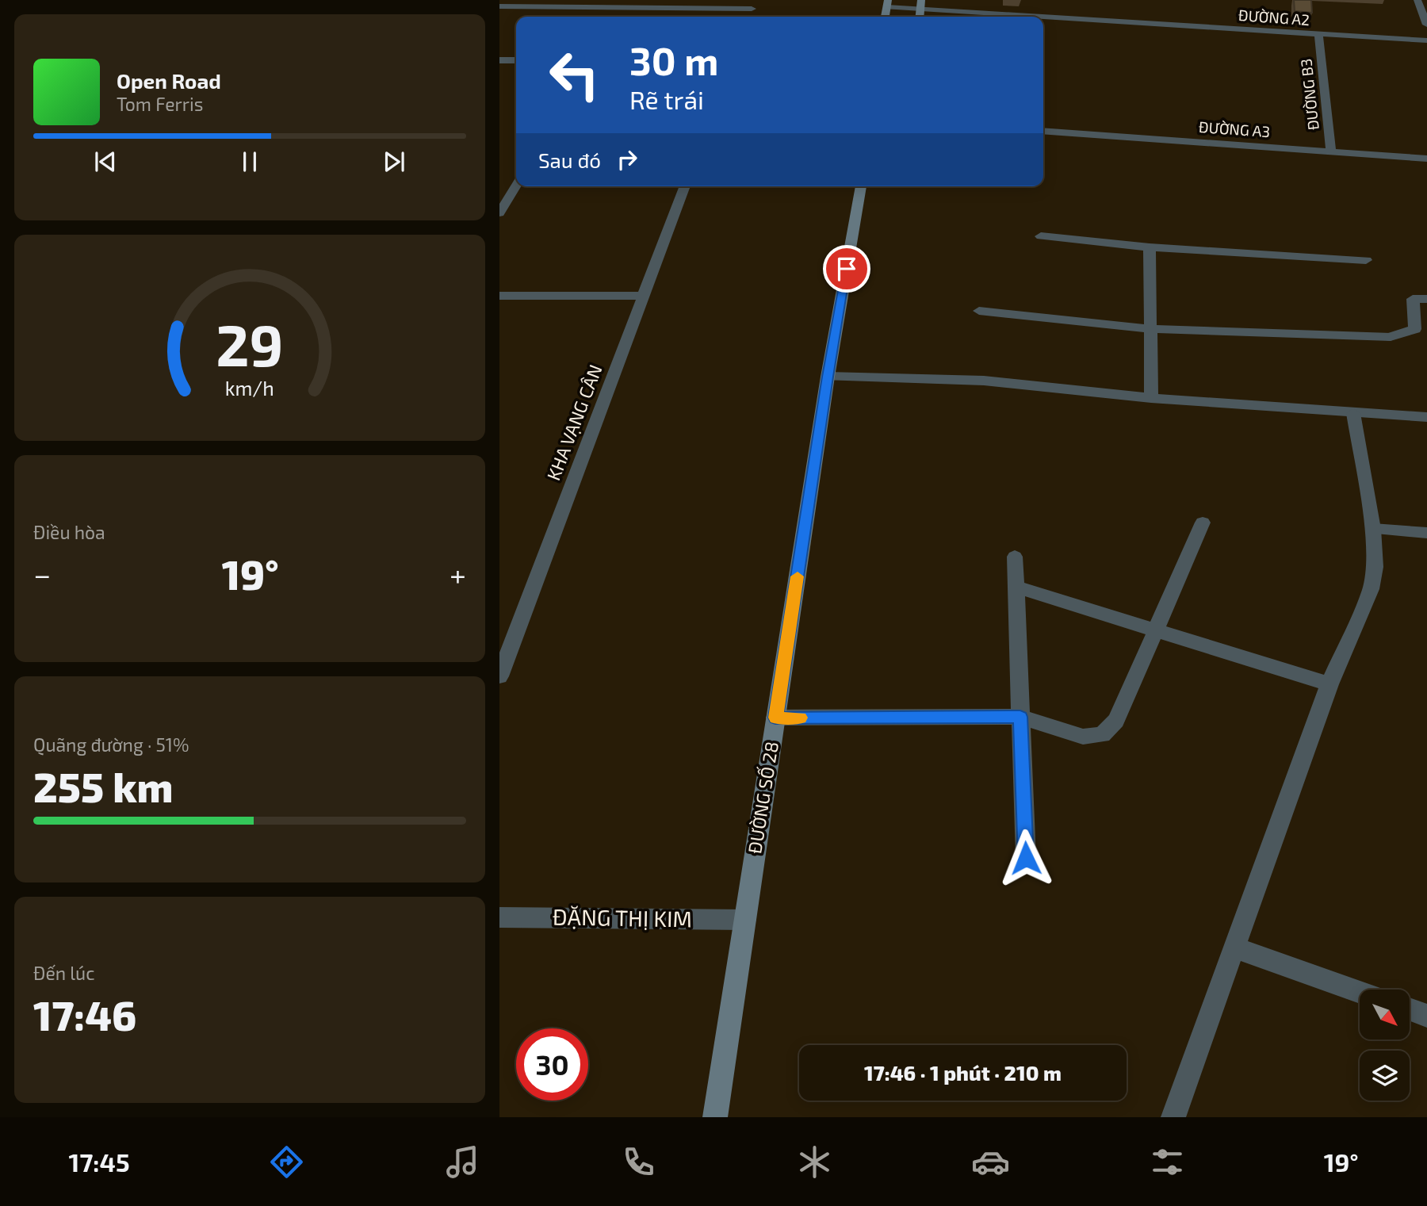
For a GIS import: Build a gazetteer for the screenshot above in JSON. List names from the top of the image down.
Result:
{
  "streets": {
    "street": [
      "ĐƯỜNG A2",
      "ĐƯỜNG B3",
      "ĐƯỜNG A3",
      "KHA VẠNG CÂN",
      "ĐƯỜNG SỐ 28",
      "ĐẶNG THỊ KIM"
    ]
  },
  "crossings": [
    ["ĐƯỜNG A2", "ĐƯỜNG B3"],
    ["ĐƯỜNG B3", "ĐƯỜNG A3"],
    ["ĐƯỜNG SỐ 28", "ĐẶNG THỊ KIM"]
  ],
  "north": "bottom right",
  "page": {
    "turn": ["30 m", "Rẽ trái"],
    "song": ["Open Road", "Tom Ferris"],
    "then": "Sau đó",
    "tile": [
      "Điều hòa",
      ["Quãng đường · 51%", "255 km"],
      ["Đến lúc", "17:46"]
    ],
    "heat": ["−", "19°", "+"],
    "limit": "30",
    "trip": "17:46 · 1 phút · 210 m",
    "tabs": ["17:45", "19°"],
    "gauge": ["29", "km/h"]
  }
}
